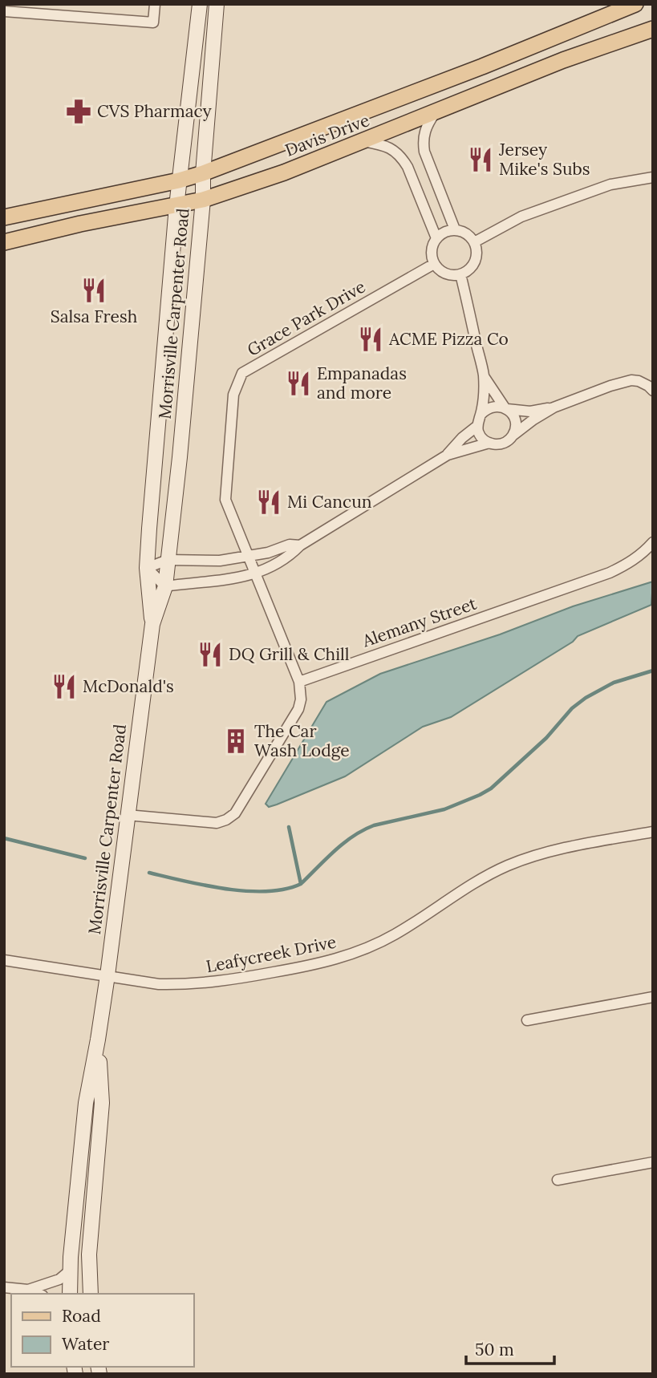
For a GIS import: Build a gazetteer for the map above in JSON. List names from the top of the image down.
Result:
{
  "streets": {
    "main road": ["Davis Drive", "Morrisville Carpenter Road"],
    "street": ["Grace Park Drive", "Alemany Street", "Leafycreek Drive"]
  },
  "crossings": [
    ["Davis Drive", "Morrisville Carpenter Road"],
    ["Morrisville Carpenter Road", "Leafycreek Drive"]
  ],
  "places": {
    "pharmacy": ["CVS Pharmacy"],
    "restaurant": [
      "Jersey Mike's Subs",
      "Salsa Fresh",
      "ACME Pizza Co",
      "Empanadas and more",
      "Mi Cancun",
      "DQ Grill & Chill",
      "McDonald's"
    ],
    "building": ["The Car Wash Lodge"]
  },
  "legend": ["Road", "Water"],
  "scale_bar": "50 m"
}
